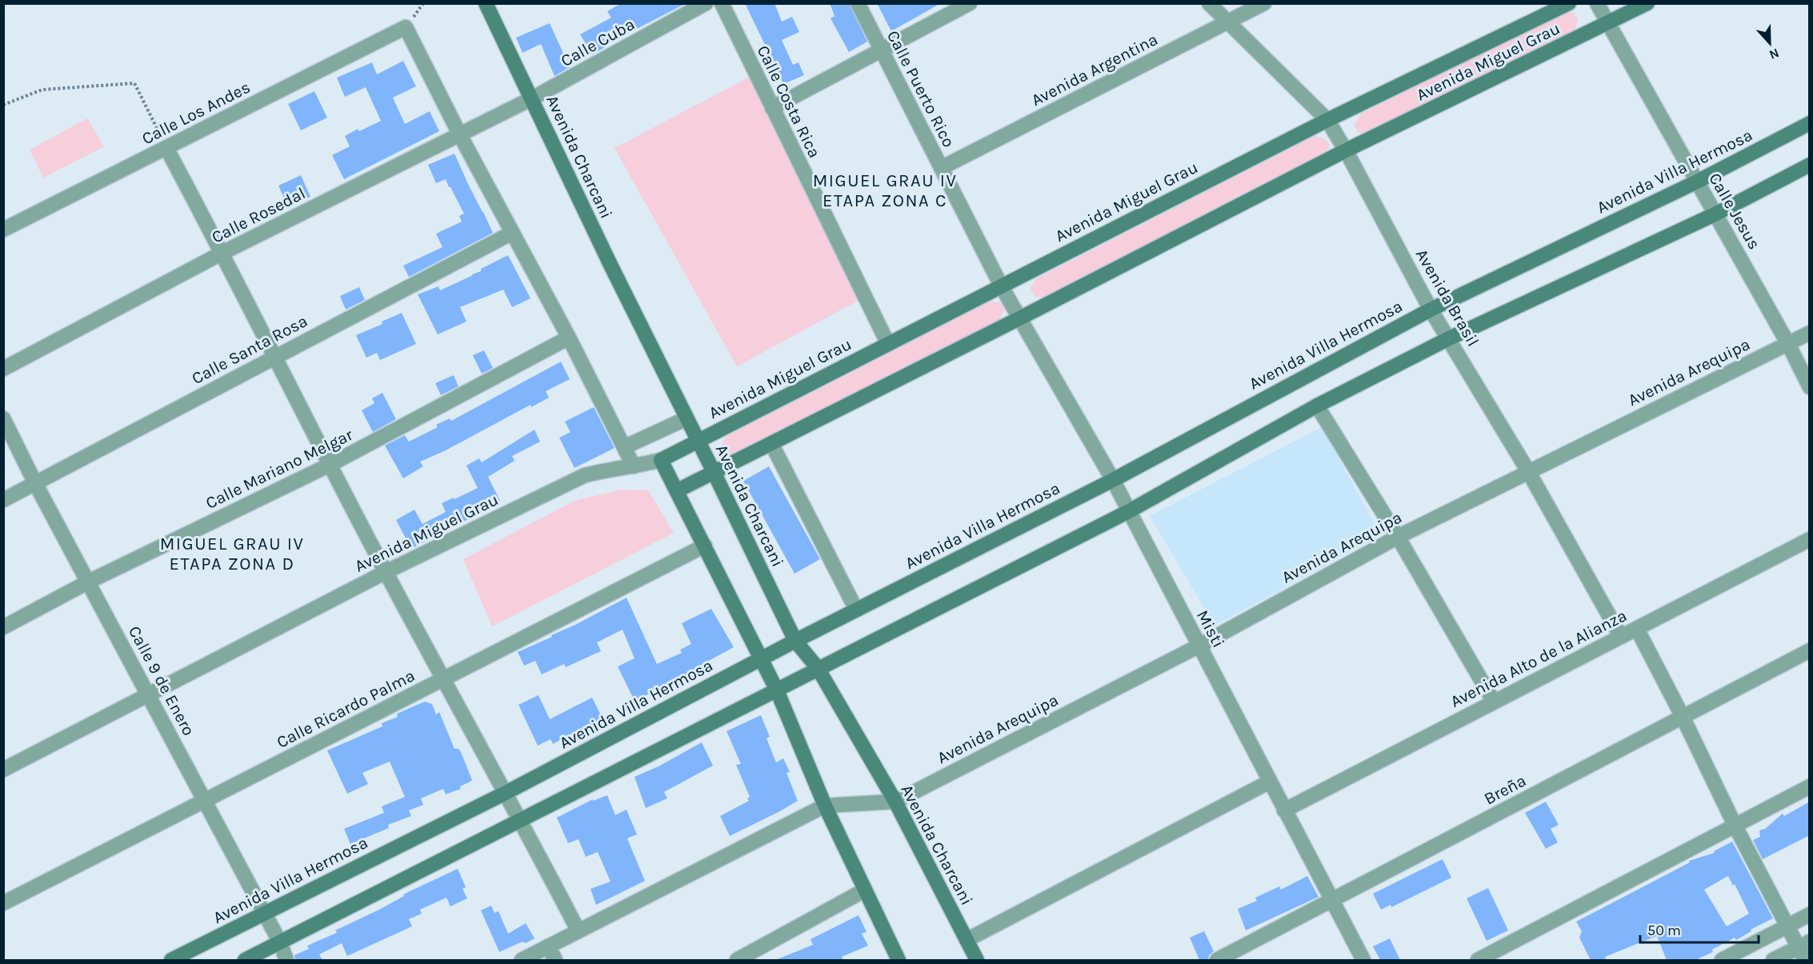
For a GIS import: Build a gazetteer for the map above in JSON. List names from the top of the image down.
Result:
{
  "streets": {
    "street": [
      "Calle Cuba",
      "Avenida Miguel Grau",
      "Avenida Argentina",
      "Calle Puerto Rico",
      "Calle Costa Rica",
      "Calle Los Andes",
      "Avenida Charcani",
      "Avenida Villa Hermosa",
      "Calle Jesus",
      "Calle Rosedal",
      "Avenida Brasil",
      "Calle Santa Rosa",
      "Avenida Arequipa",
      "Calle Mariano Melgar",
      "Misti",
      "Avenida Alto de la Alianza",
      "Calle 9 de Enero",
      "Calle Ricardo Palma",
      "Breña"
    ]
  },
  "crossings": [
    ["Calle Cuba", "Avenida Charcani"],
    ["Calle Cuba", "Calle Rosedal"],
    ["Avenida Miguel Grau", "Calle Puerto Rico"],
    ["Avenida Miguel Grau", "Calle Costa Rica"],
    ["Avenida Miguel Grau", "Avenida Charcani"],
    ["Avenida Miguel Grau", "Calle Jesus"],
    ["Avenida Miguel Grau", "Avenida Brasil"],
    ["Avenida Miguel Grau", "Misti"],
    ["Avenida Miguel Grau", "Calle 9 de Enero"],
    ["Avenida Argentina", "Calle Puerto Rico"],
    ["Avenida Argentina", "Avenida Brasil"],
    ["Calle Puerto Rico", "Misti"],
    ["Calle Los Andes", "Calle Rosedal"],
    ["Avenida Charcani", "Avenida Villa Hermosa"],
    ["Avenida Charcani", "Calle Rosedal"],
    ["Avenida Charcani", "Avenida Arequipa"],
    ["Avenida Villa Hermosa", "Calle Jesus"],
    ["Avenida Villa Hermosa", "Avenida Brasil"],
    ["Avenida Villa Hermosa", "Misti"],
    ["Avenida Villa Hermosa", "Calle 9 de Enero"],
    ["Calle Jesus", "Avenida Arequipa"],
    ["Avenida Brasil", "Avenida Arequipa"],
    ["Avenida Brasil", "Avenida Alto de la Alianza"],
    ["Calle Santa Rosa", "Calle 9 de Enero"],
    ["Avenida Arequipa", "Misti"],
    ["Calle Mariano Melgar", "Calle 9 de Enero"],
    ["Misti", "Avenida Alto de la Alianza"],
    ["Misti", "Breña"],
    ["Calle 9 de Enero", "Calle Ricardo Palma"]
  ],
  "districts": ["MIGUEL GRAU IV ETAPA ZONA C", "MIGUEL GRAU IV ETAPA ZONA D"],
  "scale_bar": "50 m",
  "north": "bottom"
}
